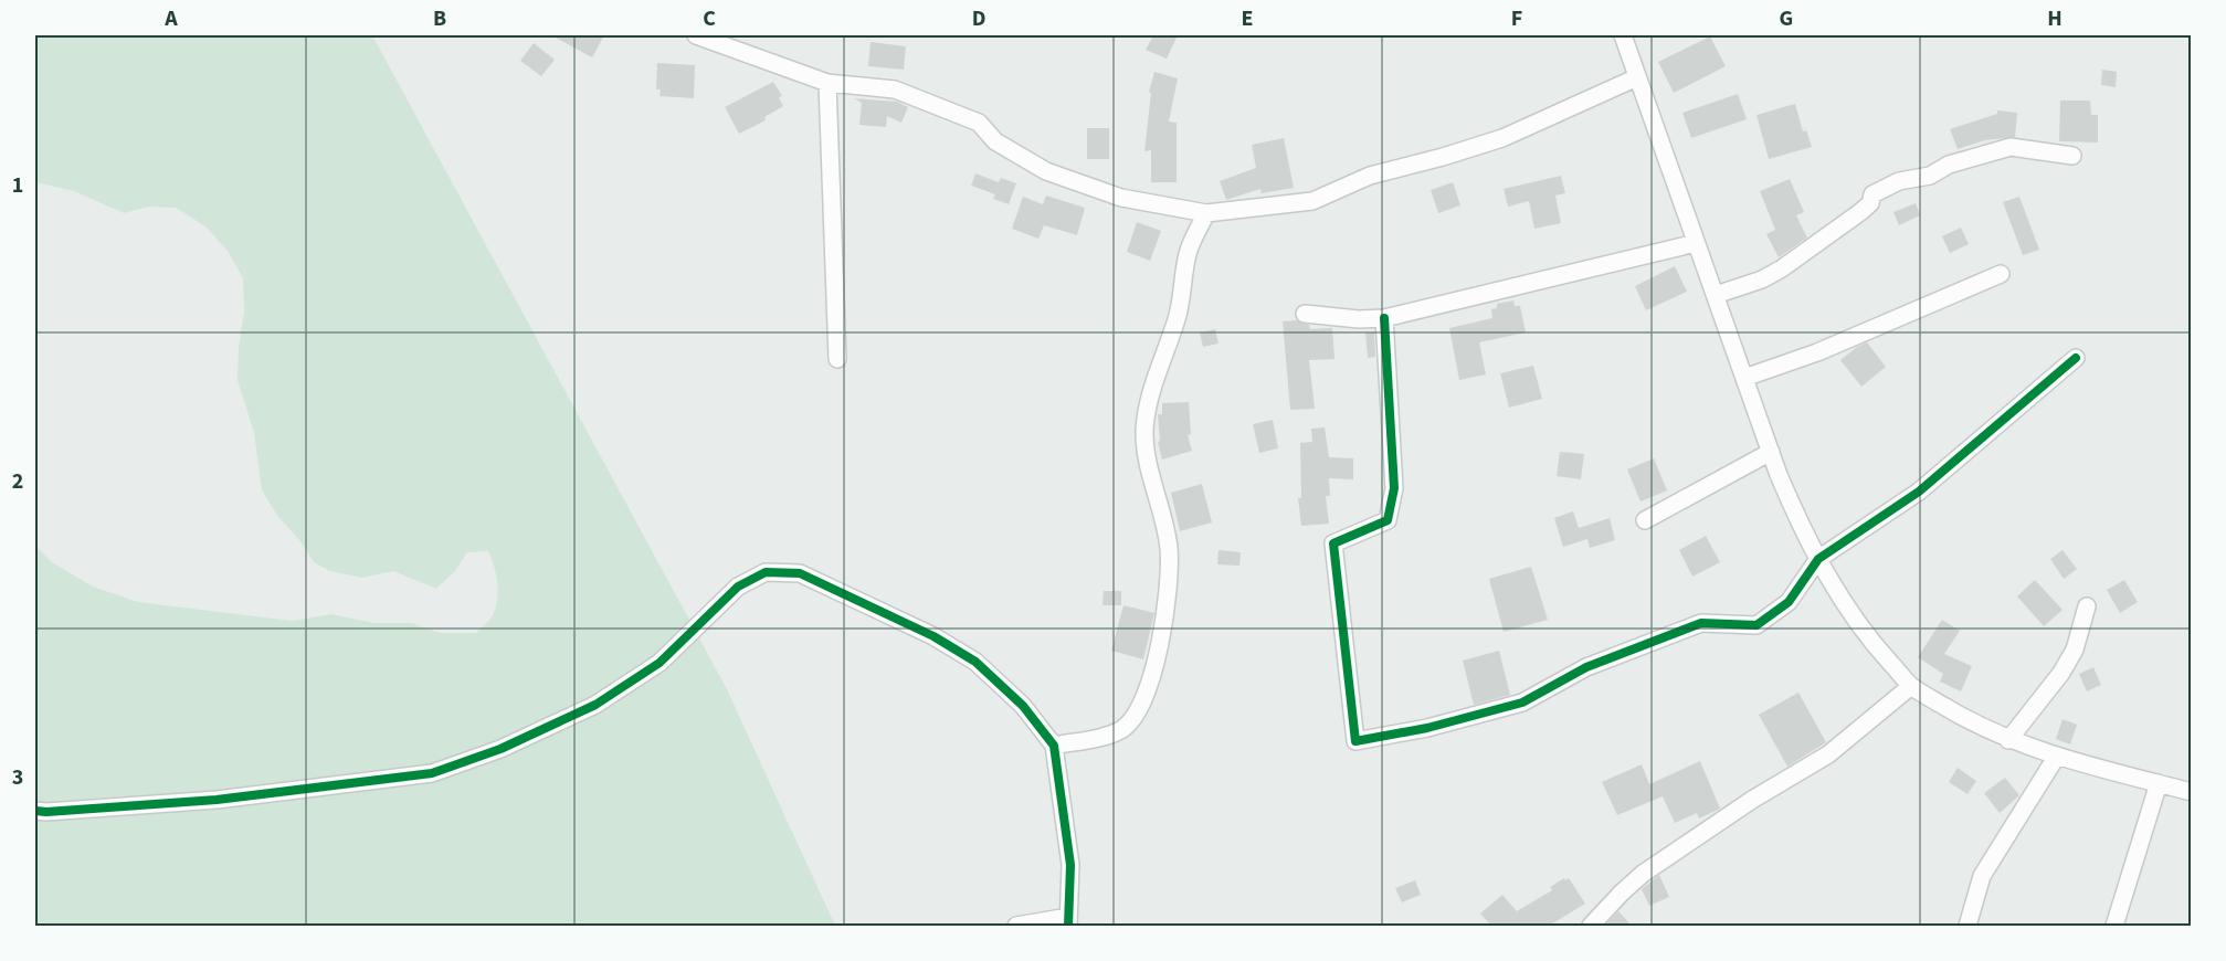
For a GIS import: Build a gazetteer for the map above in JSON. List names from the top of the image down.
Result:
{
  "grid": {
    "columns": [
      "A",
      "B",
      "C",
      "D",
      "E",
      "F",
      "G",
      "H"
    ],
    "rows": ["1", "2", "3"]
  }
}
